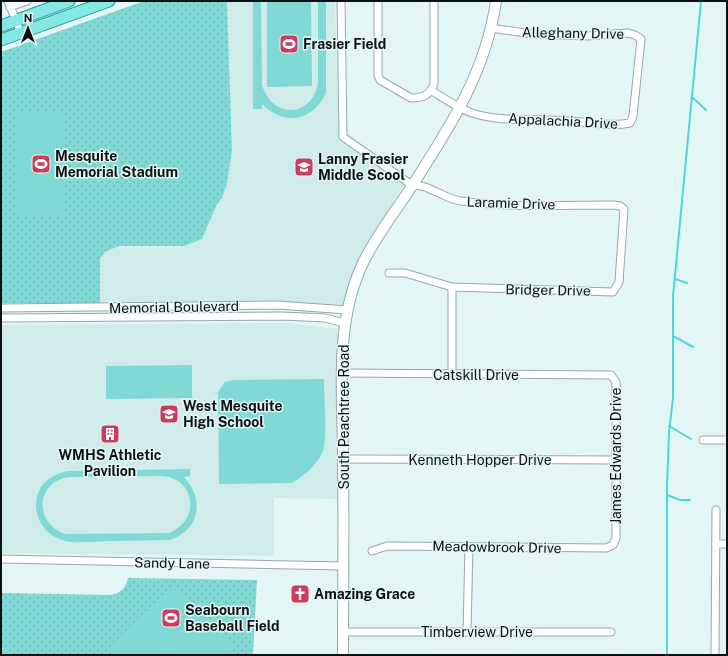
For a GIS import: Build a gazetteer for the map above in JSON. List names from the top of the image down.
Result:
{
  "streets": {
    "main road": ["South Peachtree Road"],
    "street": [
      "Alleghany Drive",
      "Appalachia Drive",
      "Laramie Drive",
      "Bridger Drive",
      "Memorial Boulevard",
      "Catskill Drive",
      "James Edwards Drive",
      "Kenneth Hopper Drive",
      "Meadowbrook Drive",
      "Sandy Lane",
      "Timberview Drive"
    ]
  },
  "crossings": [
    ["Alleghany Drive", "Appalachia Drive"],
    ["Alleghany Drive", "South Peachtree Road"],
    ["Appalachia Drive", "South Peachtree Road"],
    ["Laramie Drive", "Bridger Drive"],
    ["Laramie Drive", "South Peachtree Road"],
    ["Memorial Boulevard", "South Peachtree Road"],
    ["Catskill Drive", "South Peachtree Road"],
    ["Catskill Drive", "James Edwards Drive"],
    ["South Peachtree Road", "Kenneth Hopper Drive"],
    ["South Peachtree Road", "Sandy Lane"],
    ["South Peachtree Road", "Timberview Drive"],
    ["James Edwards Drive", "Kenneth Hopper Drive"],
    ["James Edwards Drive", "Meadowbrook Drive"]
  ],
  "places": {
    "sports": ["Frasier Field", "Mesquite Memorial Stadium", "Seabourn Baseball Field"],
    "school or university": ["Lanny Frasier Middle Scool", "West Mesquite High School"],
    "building": ["WMHS Athletic Pavilion"],
    "church": ["Amazing Grace"]
  },
  "north": "top"
}
